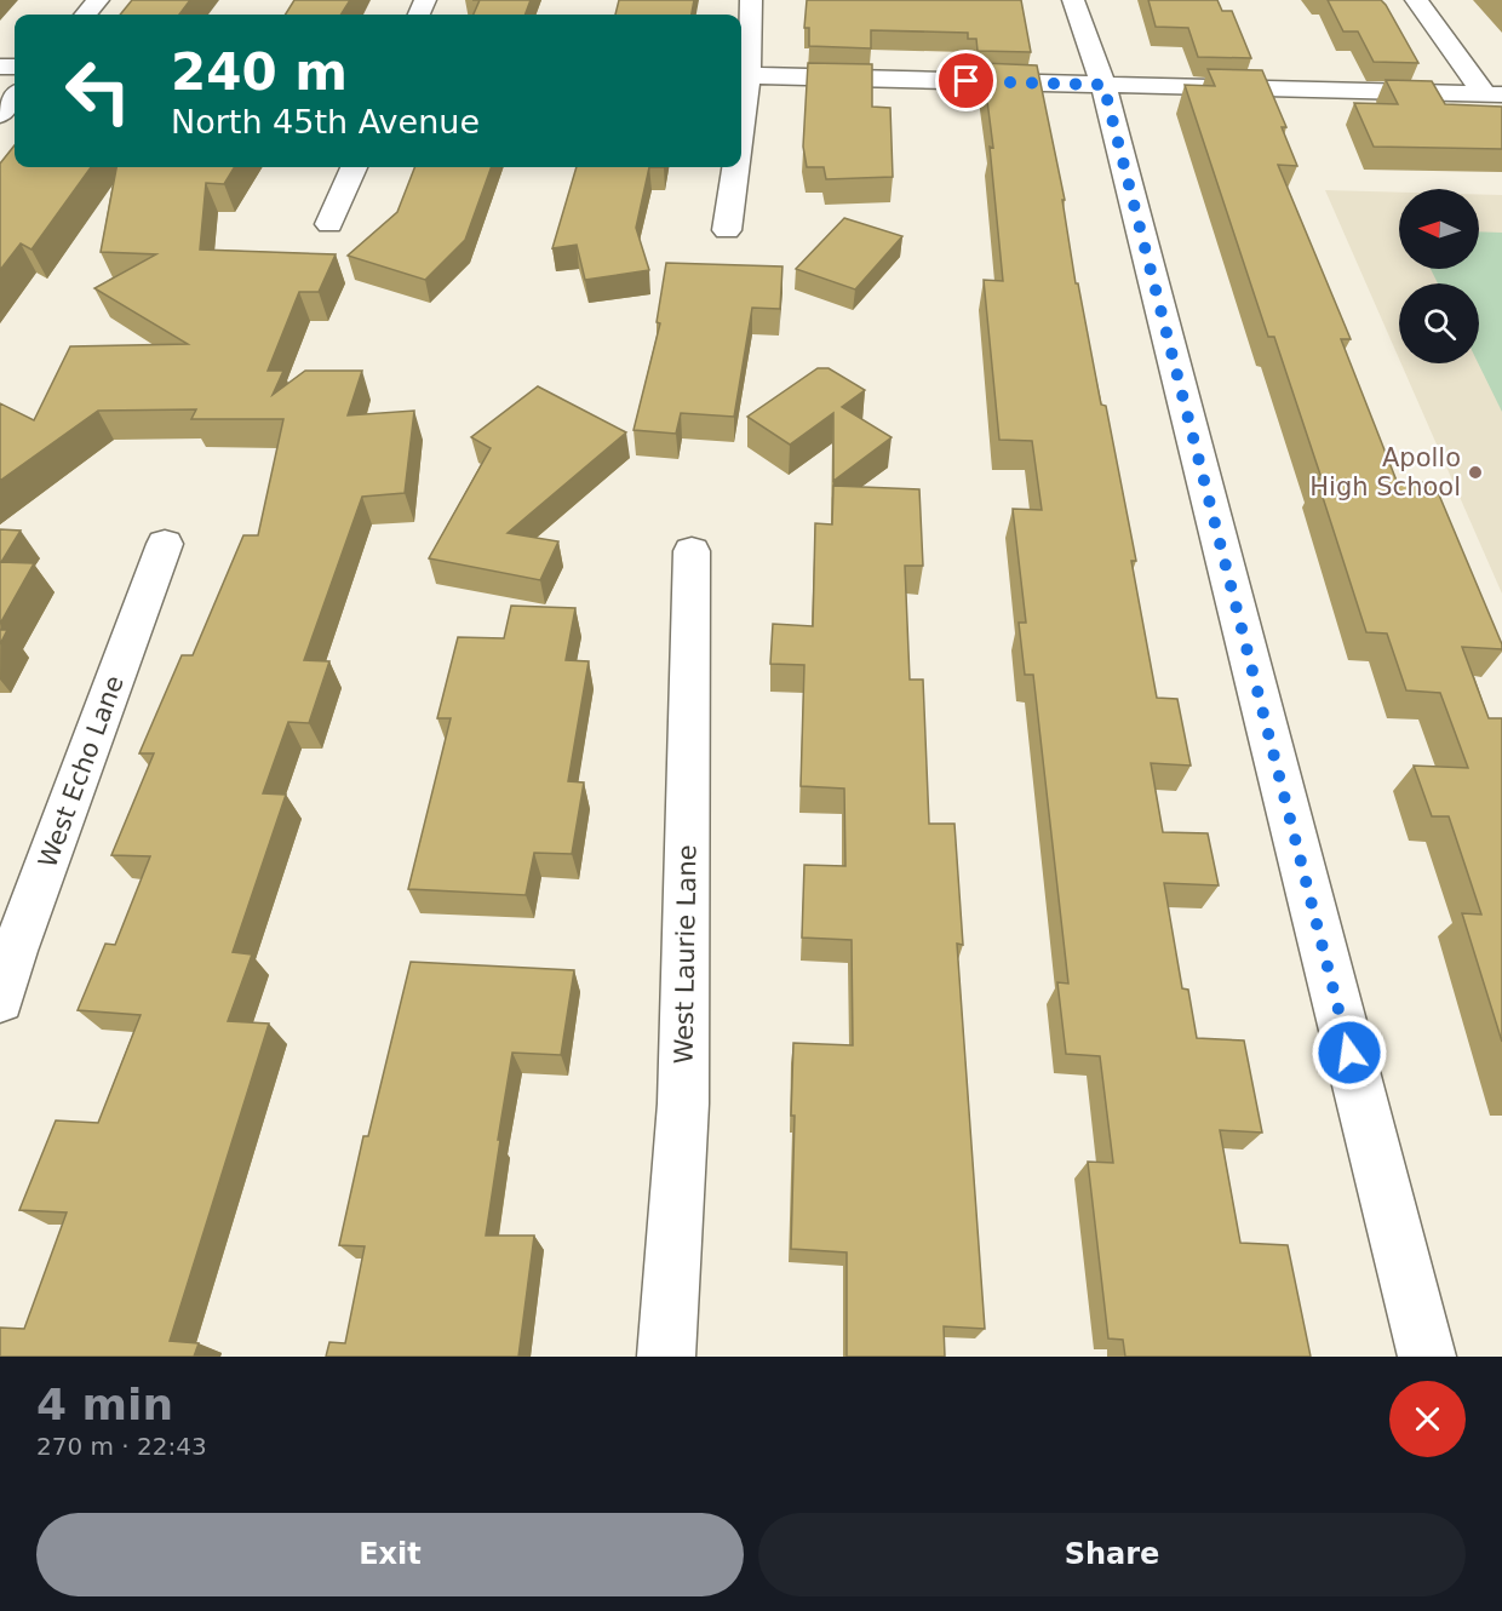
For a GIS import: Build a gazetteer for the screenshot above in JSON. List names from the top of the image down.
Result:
{
  "streets": {
    "street": ["West Echo Lane", "West Laurie Lane"]
  },
  "places": ["Apollo High School"],
  "north": "left",
  "page": {
    "turn": ["240 m", "North 45th Avenue"],
    "heading": ["4 min", "270 m · 22:43"],
    "buttons": ["Exit", "Share"]
  }
}
